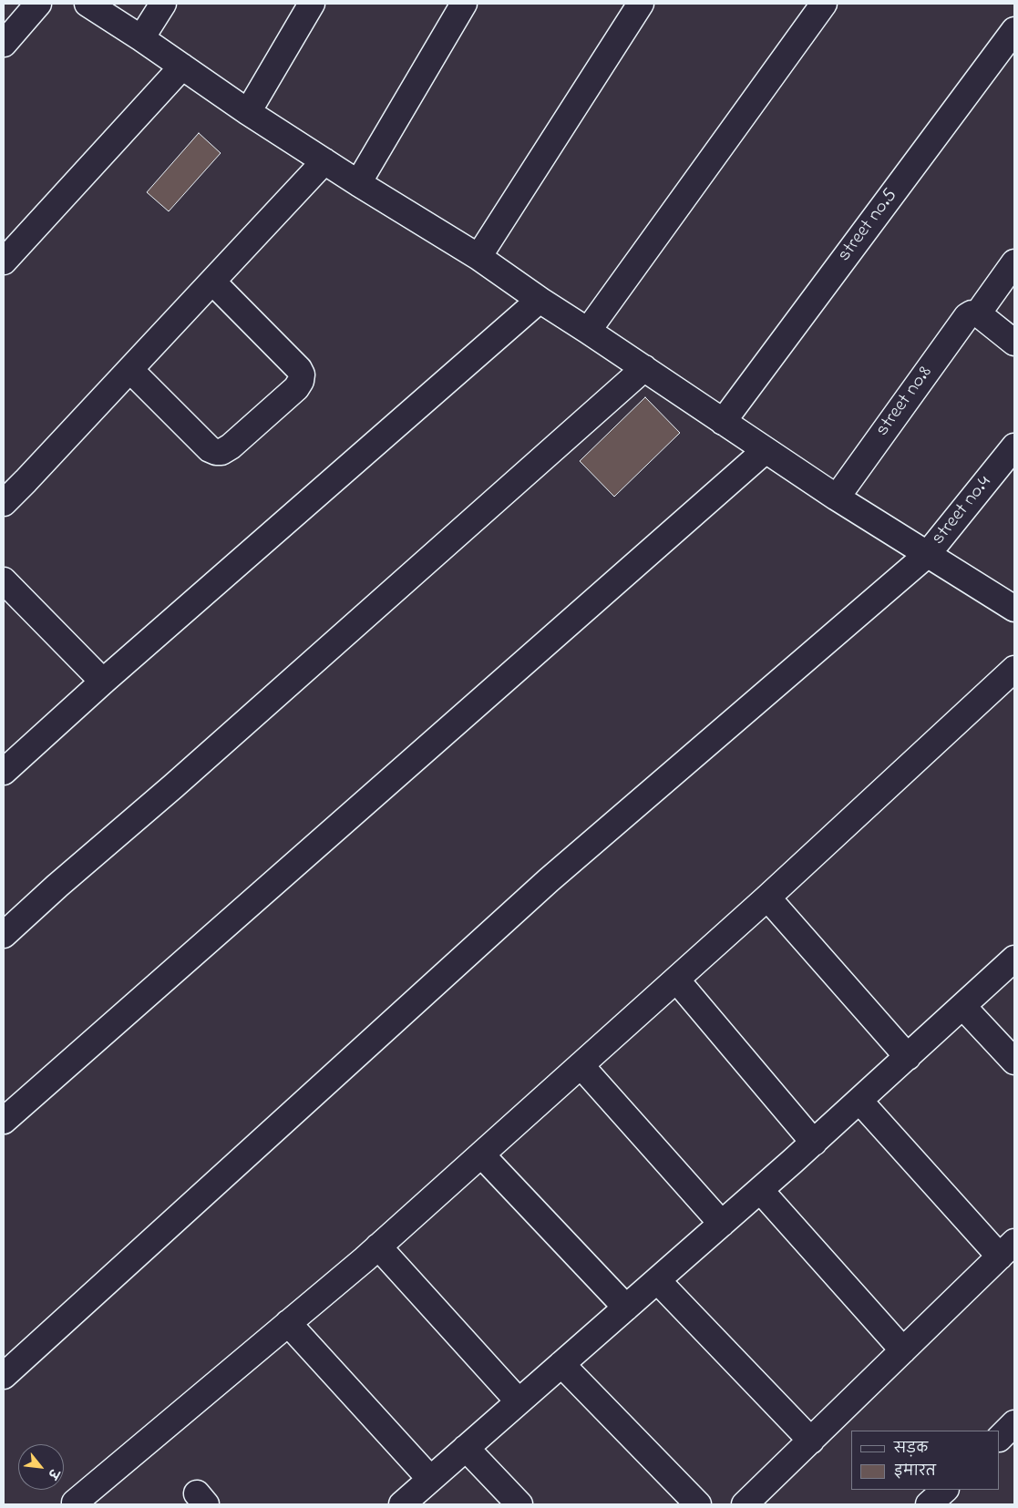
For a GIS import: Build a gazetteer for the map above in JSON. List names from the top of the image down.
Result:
{
  "streets": {
    "street": ["street no.5", "street no.8", "street no.4"]
  },
  "legend": ["सड़क", "इमारत"],
  "north": "bottom right"
}
